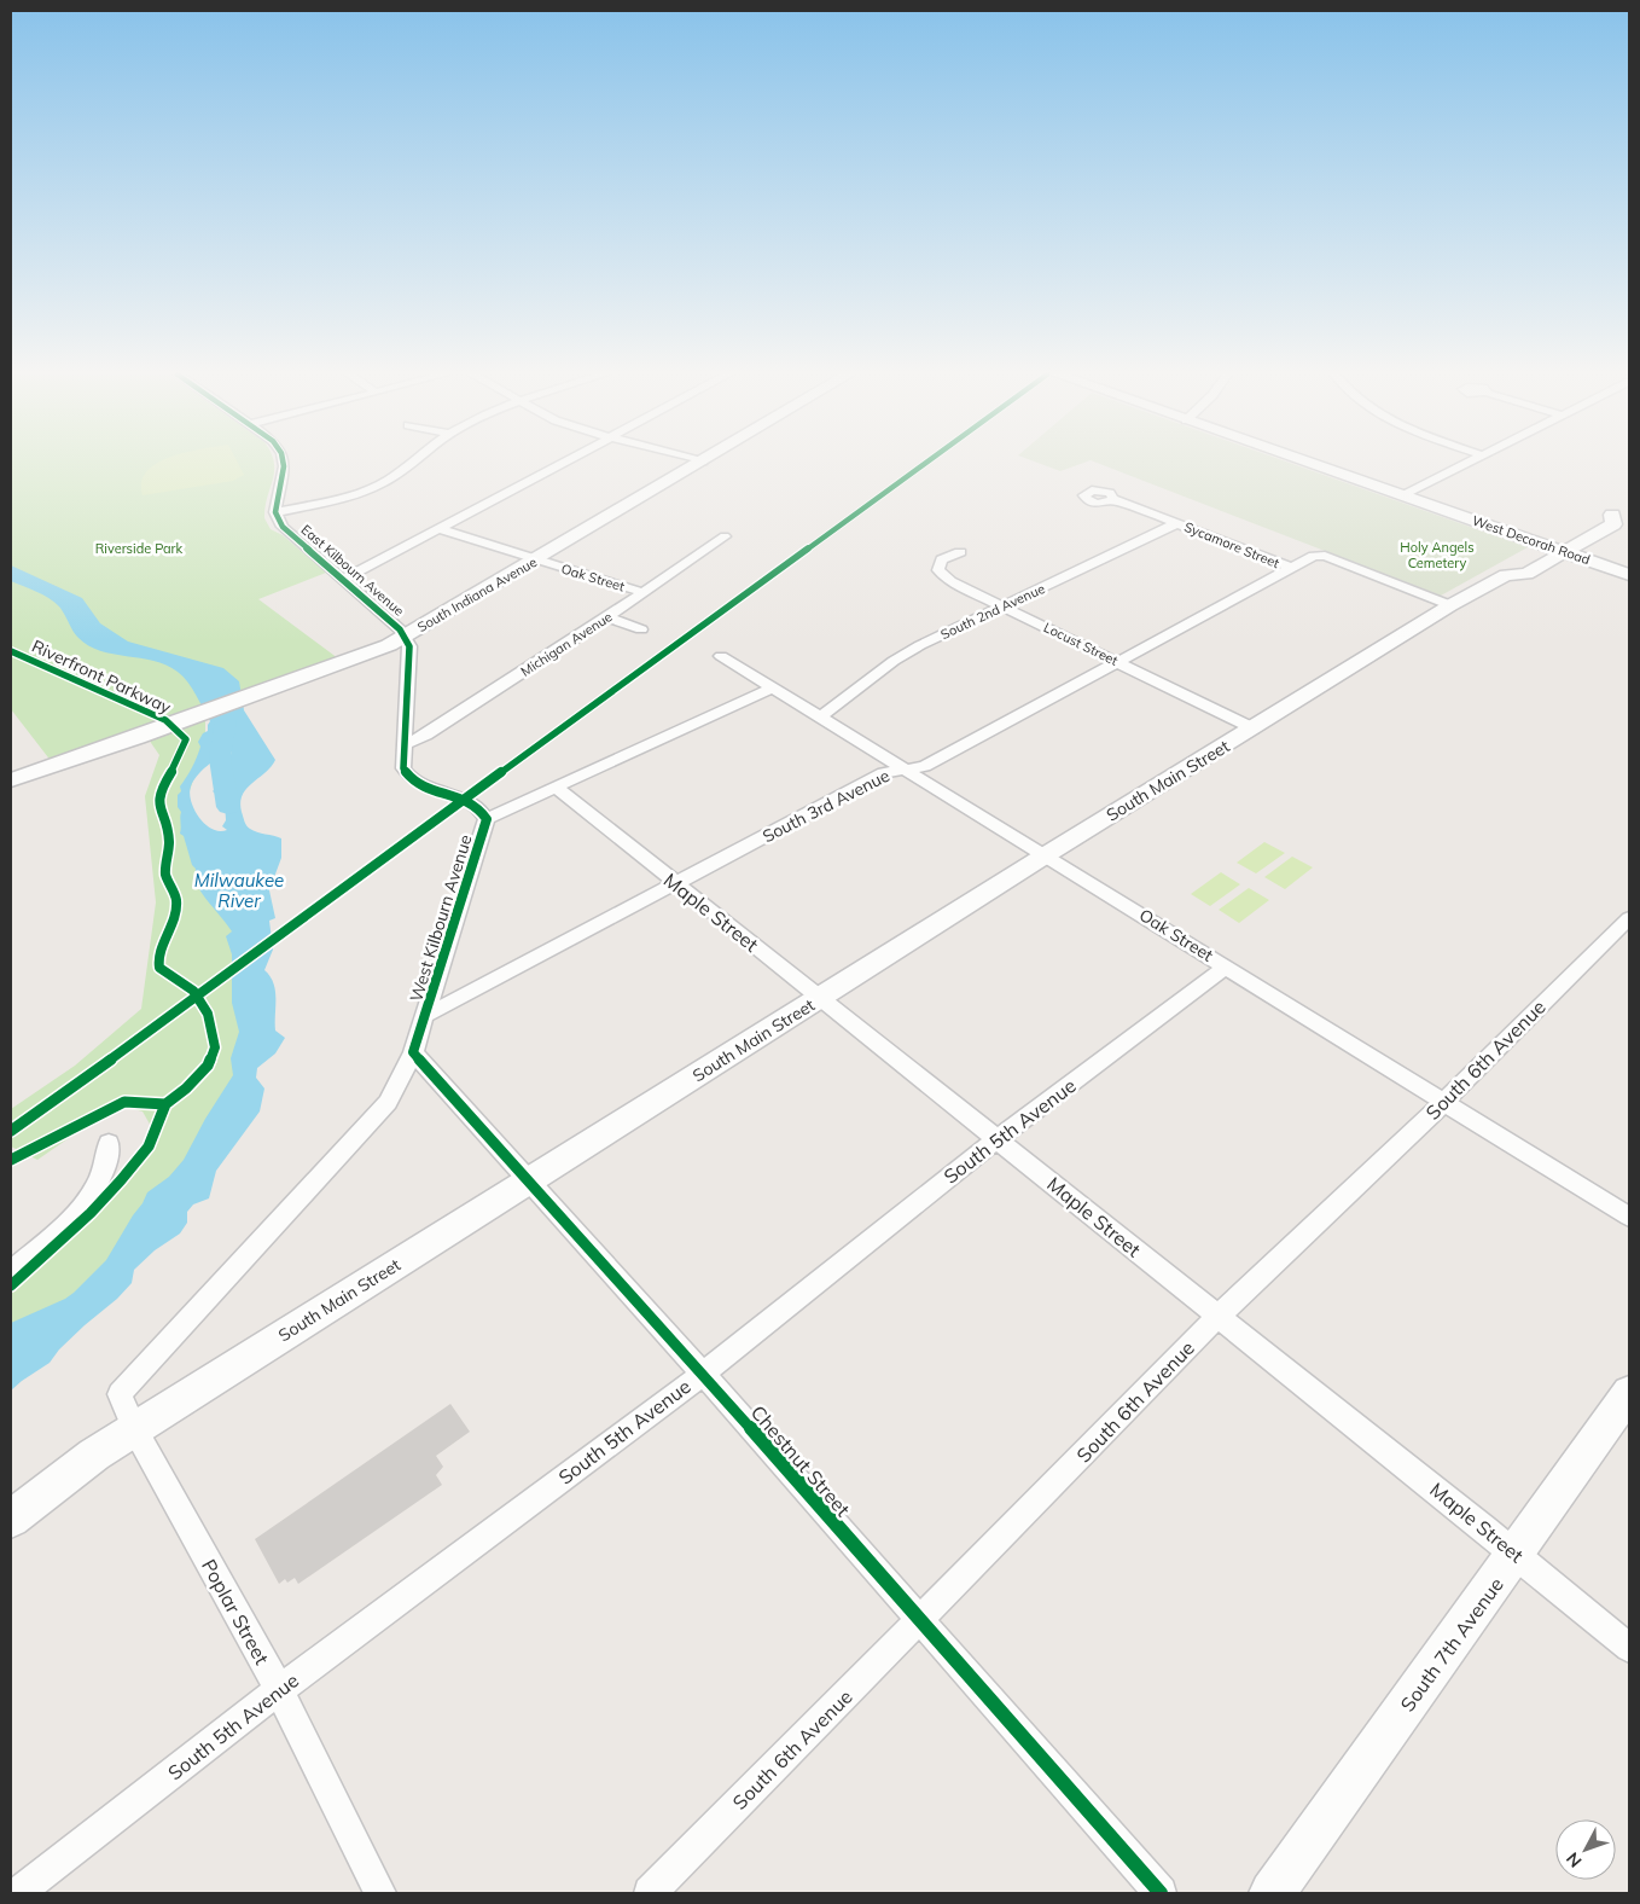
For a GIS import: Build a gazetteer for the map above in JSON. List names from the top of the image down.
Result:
{
  "streets": {
    "street": [
      "West Decorah Road",
      "Sycamore Street",
      "East Kilbourn Avenue",
      "Oak Street",
      "South Indiana Avenue",
      "South 2nd Avenue",
      "Michigan Avenue",
      "Locust Street",
      "South Main Street",
      "South 3rd Avenue",
      "Maple Street",
      "West Kilbourn Avenue",
      "South 6th Avenue",
      "South 5th Avenue",
      "Chestnut Street",
      "Poplar Street",
      "South 7th Avenue"
    ],
    "cycle path": ["Riverfront Parkway"]
  },
  "crossings": [
    ["West Decorah Road", "South Main Street"],
    ["Sycamore Street", "South 2nd Avenue"],
    ["Sycamore Street", "South Main Street"],
    ["Sycamore Street", "South 3rd Avenue"],
    ["East Kilbourn Avenue", "South Indiana Avenue"],
    ["East Kilbourn Avenue", "Michigan Avenue"],
    ["East Kilbourn Avenue", "West Kilbourn Avenue"],
    ["Oak Street", "South Indiana Avenue"],
    ["Oak Street", "South 2nd Avenue"],
    ["Oak Street", "Michigan Avenue"],
    ["Oak Street", "South Main Street"],
    ["Oak Street", "South 3rd Avenue"],
    ["Oak Street", "South 6th Avenue"],
    ["Oak Street", "South 5th Avenue"],
    ["South 2nd Avenue", "Locust Street"],
    ["Locust Street", "South Main Street"],
    ["Locust Street", "South 3rd Avenue"],
    ["South Main Street", "Maple Street"],
    ["South Main Street", "West Kilbourn Avenue"],
    ["South Main Street", "Chestnut Street"],
    ["South Main Street", "Poplar Street"],
    ["South 3rd Avenue", "Maple Street"],
    ["South 3rd Avenue", "West Kilbourn Avenue"],
    ["Maple Street", "South 6th Avenue"],
    ["Maple Street", "South 5th Avenue"],
    ["Maple Street", "South 7th Avenue"],
    ["West Kilbourn Avenue", "Chestnut Street"],
    ["West Kilbourn Avenue", "Poplar Street"],
    ["South 6th Avenue", "Chestnut Street"],
    ["South 5th Avenue", "Chestnut Street"],
    ["South 5th Avenue", "Poplar Street"]
  ],
  "water": ["Milwaukee River"],
  "parks": ["Holy Angels Cemetery", "Riverside Park"],
  "north": "bottom left"
}
